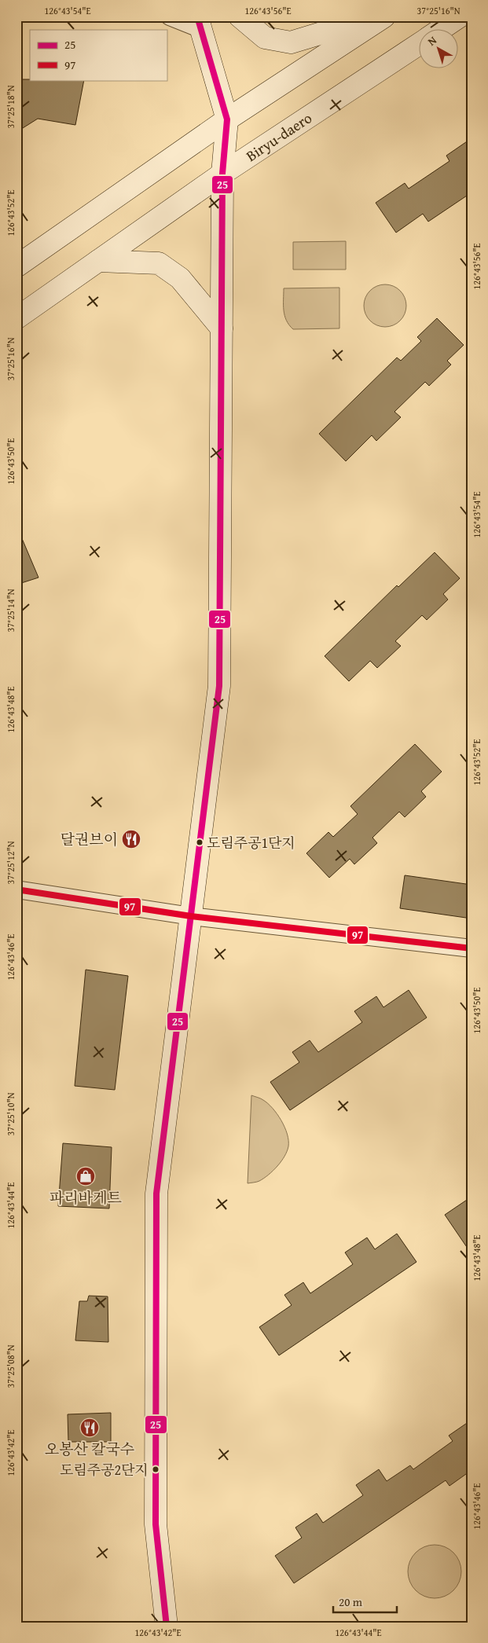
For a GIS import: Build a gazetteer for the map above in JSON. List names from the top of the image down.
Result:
{
  "streets": {
    "main road": ["Biryu-daero"]
  },
  "places": {
    "restaurant": ["달권브이", "오봉산 칼국수"],
    "other": ["도림주공1단지", "도림주공2단지"],
    "shop": ["파리바게트"]
  },
  "lines": ["transit line 25", "transit line 97"],
  "legend": ["25", "97"],
  "scale_bar": "20 m",
  "north": "top left",
  "coordinates": [
    "126°43'54\"E",
    "126°43'56\"E",
    "37°25'16\"N",
    "37°25'18\"N",
    "126°43'52\"E",
    "126°43'50\"E",
    "37°25'14\"N",
    "126°43'48\"E",
    "37°25'12\"N",
    "126°43'46\"E",
    "37°25'10\"N",
    "126°43'44\"E",
    "37°25'08\"N",
    "126°43'42\"E"
  ]
}
